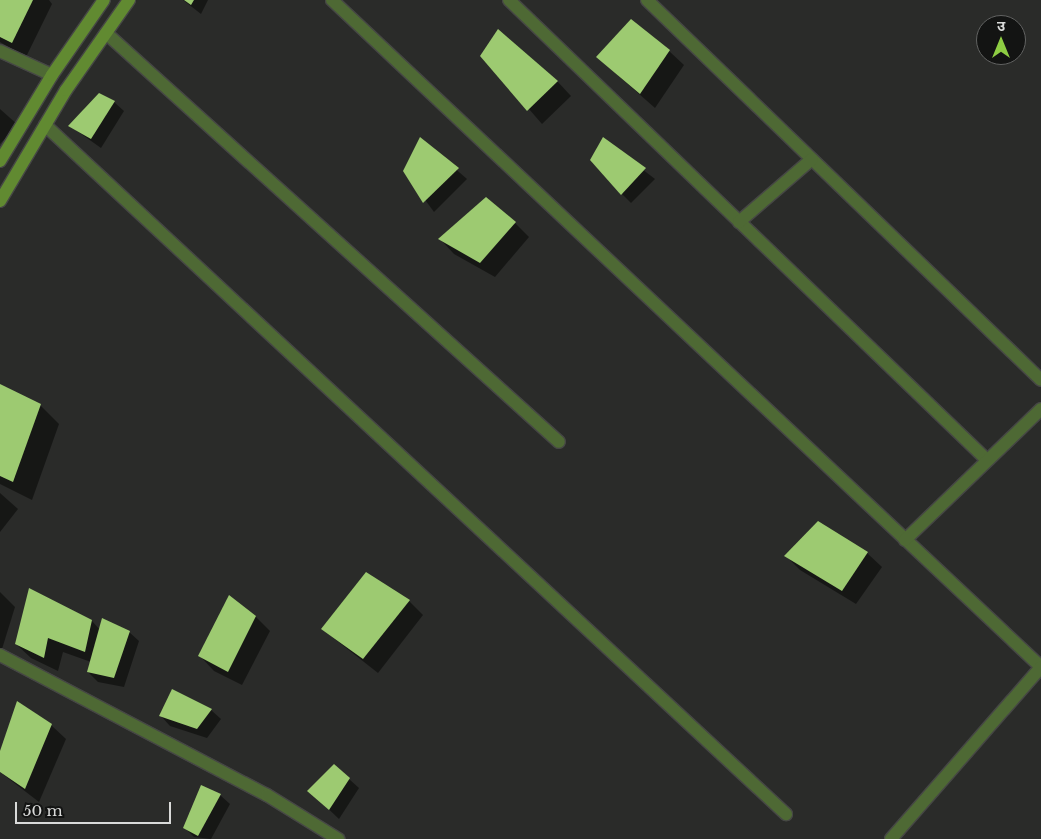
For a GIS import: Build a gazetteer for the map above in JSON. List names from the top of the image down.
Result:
{
  "scale_bar": "50 m",
  "north": "top"
}
